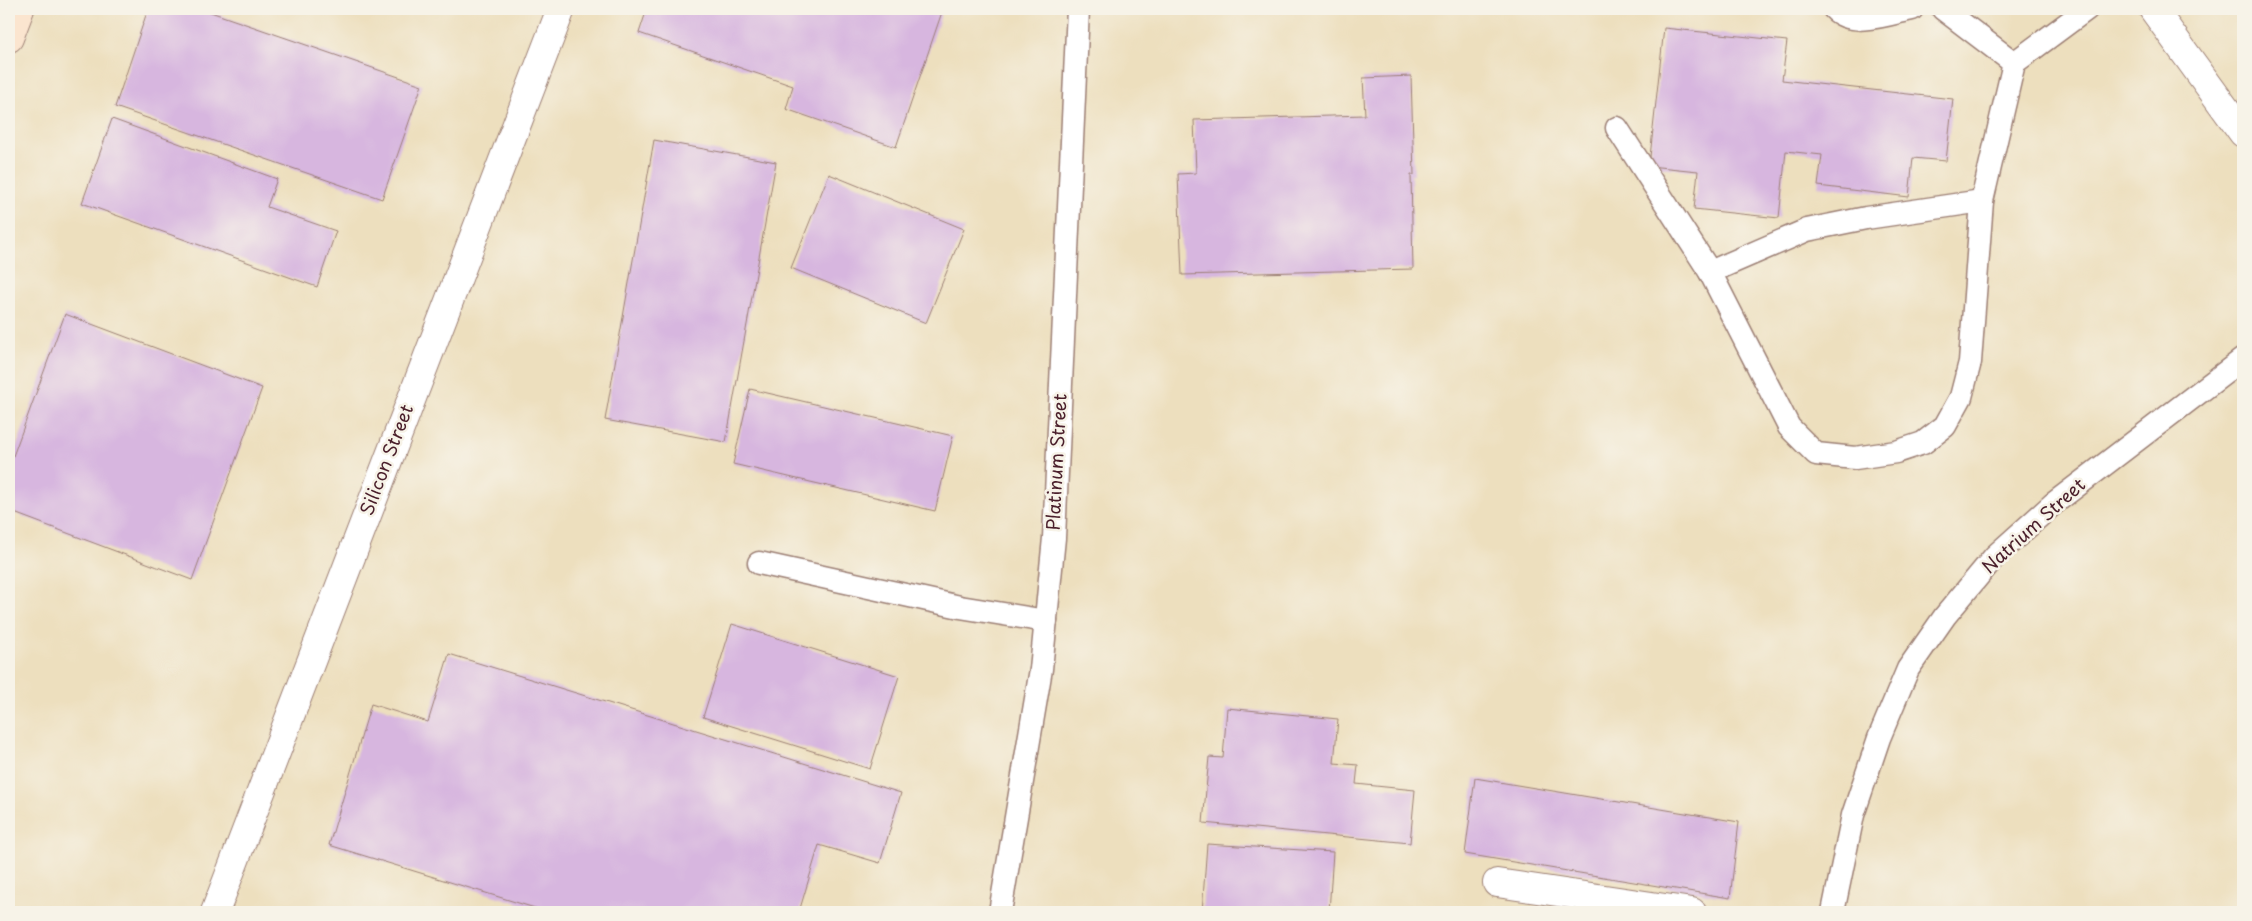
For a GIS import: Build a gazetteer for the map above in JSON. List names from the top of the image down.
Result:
{
  "streets": {
    "street": ["Silicon Street"],
    "lane": ["Platinum Street", "Natrium Street"]
  }
}
